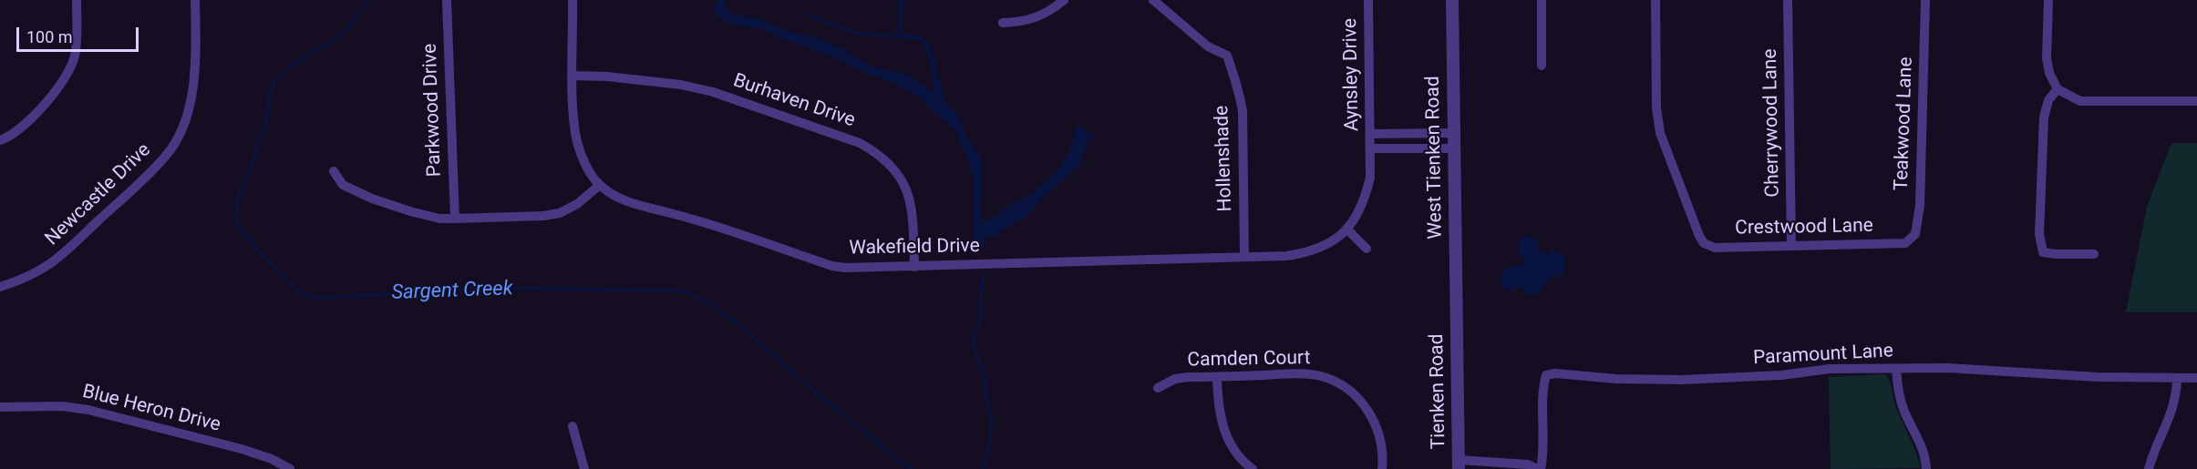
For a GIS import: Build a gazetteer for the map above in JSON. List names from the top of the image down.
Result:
{
  "streets": {
    "street": [
      "Aynsley Drive",
      "Burhaven Drive",
      "Parkwood Drive",
      "Cherrywood Lane",
      "Teakwood Lane",
      "West Tienken Road",
      "Hollenshade",
      "Newcastle Drive",
      "Crestwood Lane",
      "Wakefield Drive",
      "Paramount Lane",
      "Camden Court",
      "Tienken Road",
      "Blue Heron Drive"
    ]
  },
  "crossings": [
    ["Aynsley Drive", "Wakefield Drive"],
    ["Burhaven Drive", "Wakefield Drive"],
    ["Cherrywood Lane", "Crestwood Lane"],
    ["Teakwood Lane", "Crestwood Lane"],
    ["West Tienken Road", "Tienken Road"],
    ["Hollenshade", "Wakefield Drive"]
  ],
  "water": ["Sargent Creek"],
  "scale_bar": "100 m"
}
